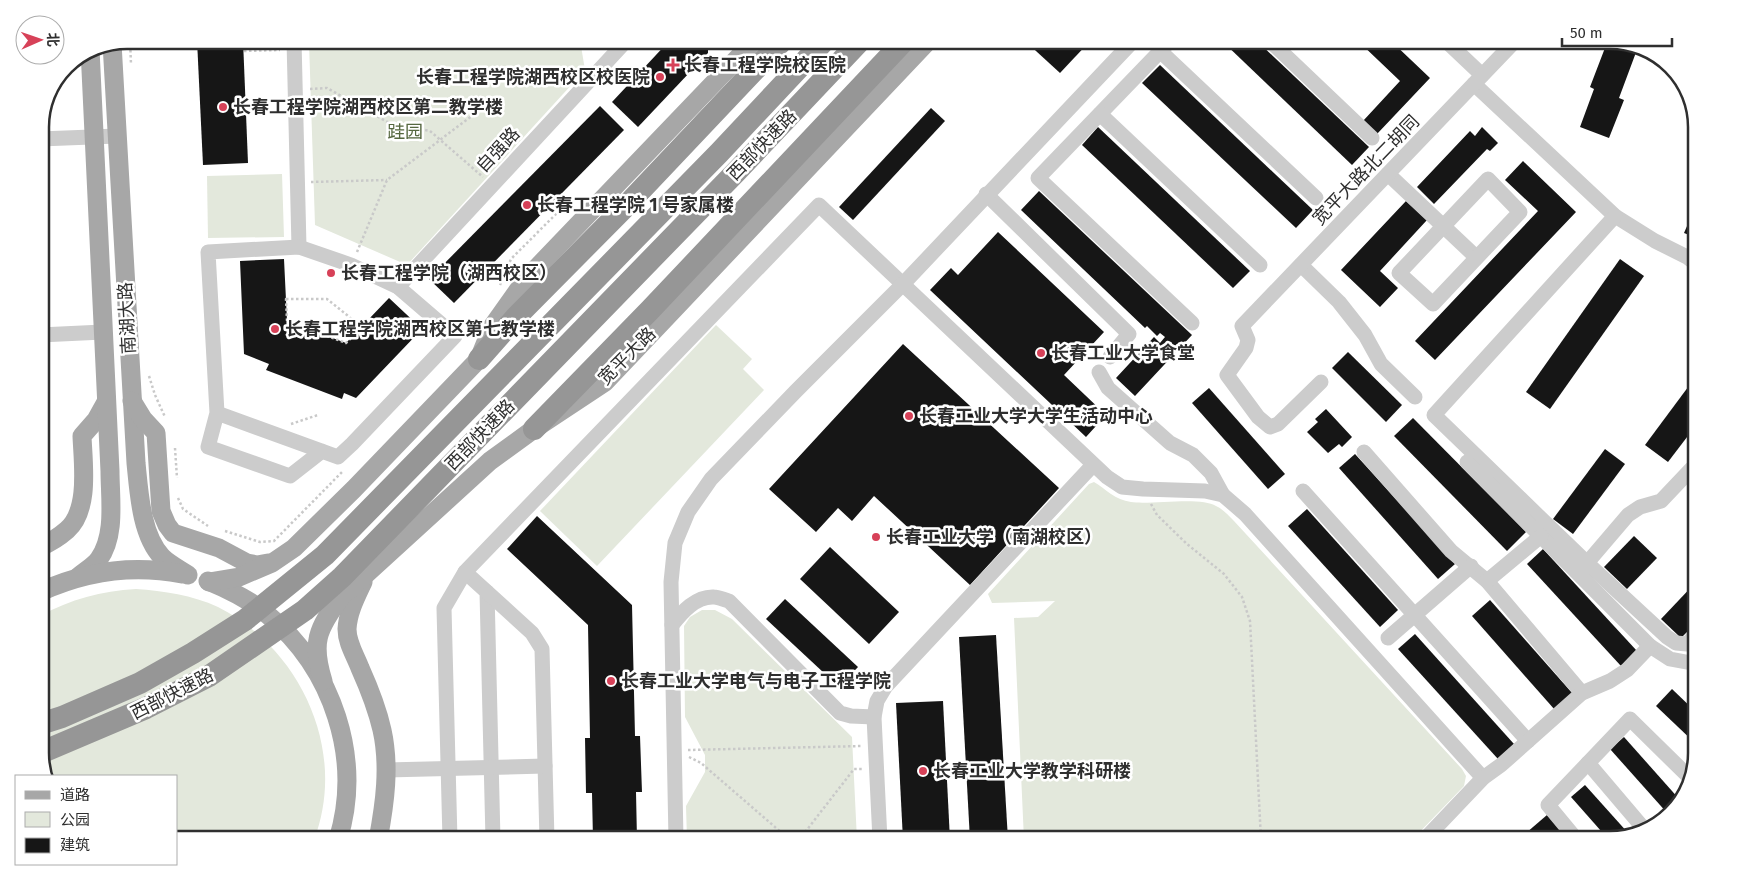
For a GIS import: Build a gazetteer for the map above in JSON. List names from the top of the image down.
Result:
{
  "streets": {
    "highway": ["西部快速路"],
    "main road": ["南湖大路", "宽平大路"],
    "street": ["自强路", "宽平大路北二胡同"]
  },
  "parks": ["跬园"],
  "places": {
    "health": ["长春工程学院校医院"],
    "other": [
      "长春工程学院湖西校区校医院",
      "长春工程学院湖西校区第二教学楼",
      "长春工程学院 1 号家属楼",
      "长春工程学院（湖西校区）",
      "长春工程学院湖西校区第七教学楼",
      "长春工业大学食堂",
      "长春工业大学大学生活动中心",
      "长春工业大学（南湖校区）",
      "长春工业大学电气与电子工程学院",
      "长春工业大学教学科研楼"
    ]
  },
  "legend": ["道路", "公园", "建筑"],
  "scale_bar": "50 m",
  "north": "right"
}
